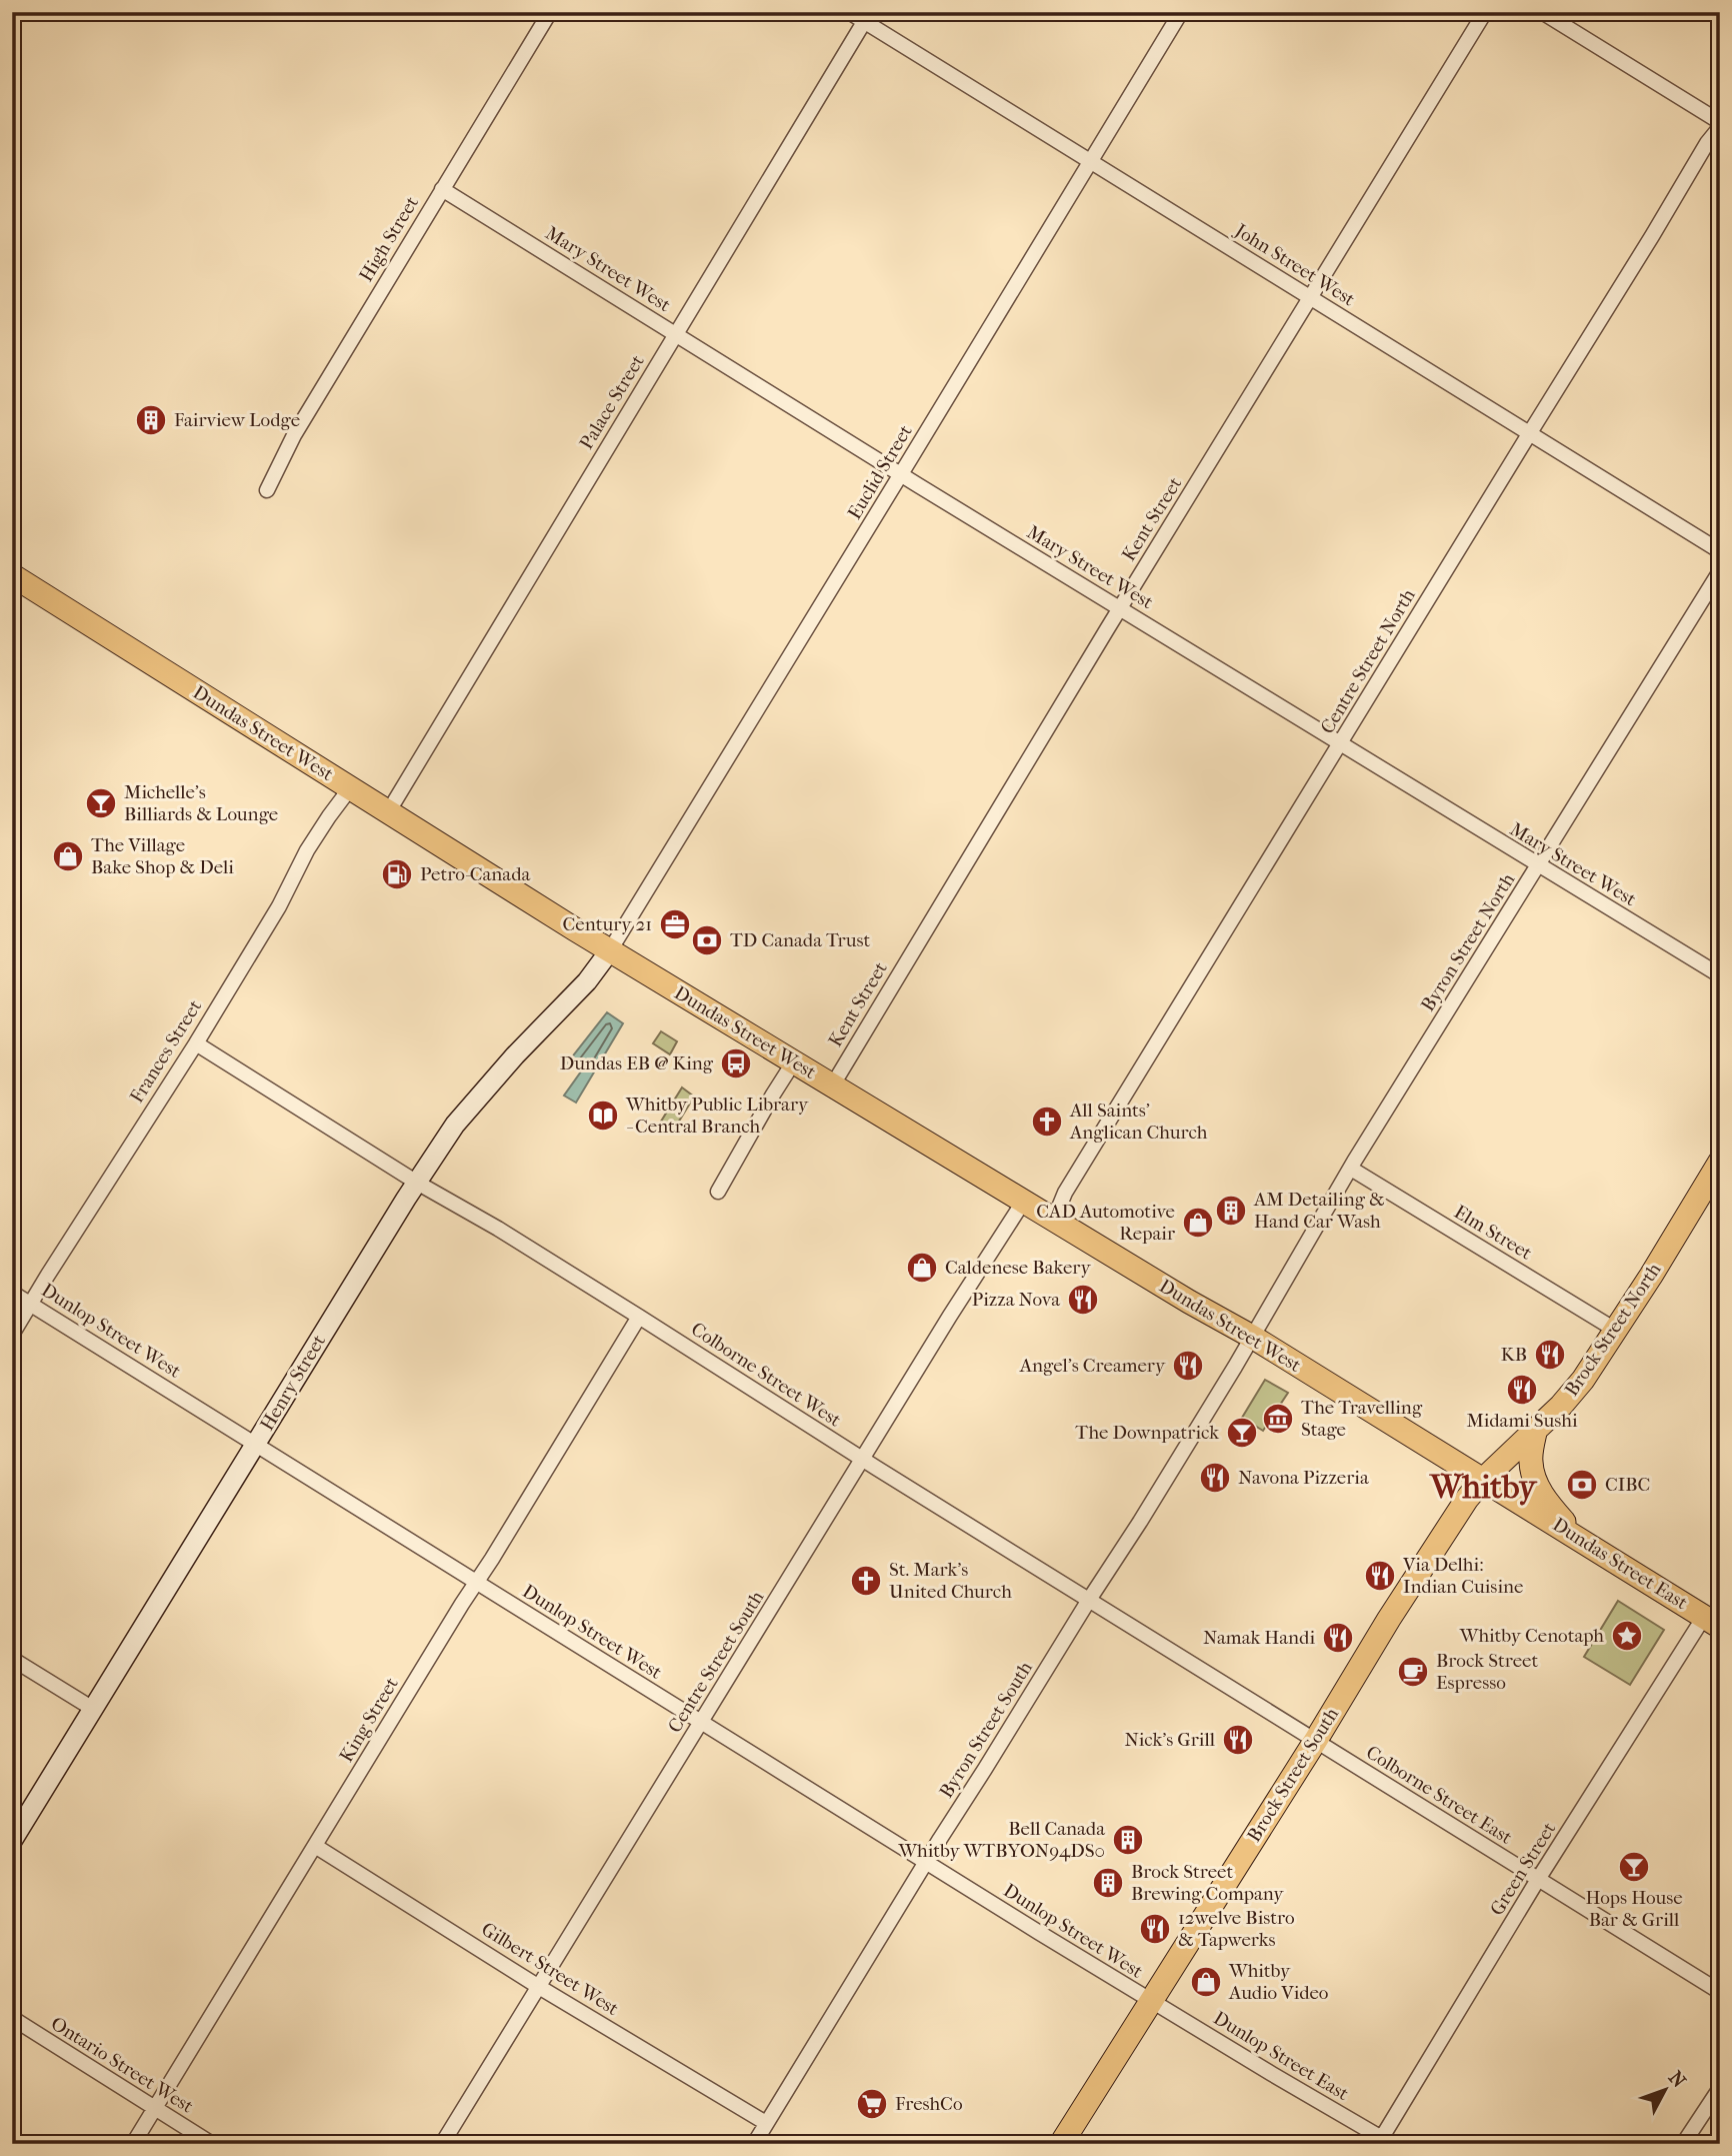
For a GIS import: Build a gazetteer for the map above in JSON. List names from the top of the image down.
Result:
{
  "streets": {
    "main road": [
      "Dundas Street West",
      "Brock Street North",
      "Henry Street",
      "Dundas Street East",
      "Brock Street South"
    ],
    "street": [
      "High Street",
      "John Street West",
      "Mary Street West",
      "Palace Street",
      "Euclid Street",
      "Kent Street",
      "Centre Street North",
      "Byron Street North",
      "Frances Street",
      "Elm Street",
      "Dunlop Street West",
      "Colborne Street West",
      "Centre Street South",
      "King Street",
      "Byron Street South",
      "Colborne Street East",
      "Green Street",
      "Gilbert Street West",
      "Dunlop Street East",
      "Ontario Street West"
    ]
  },
  "crossings": [
    ["High Street", "Mary Street West"],
    ["John Street West", "Palace Street"],
    ["John Street West", "Euclid Street"],
    ["John Street West", "Kent Street"],
    ["John Street West", "Centre Street North"],
    ["Mary Street West", "Palace Street"],
    ["Mary Street West", "Euclid Street"],
    ["Mary Street West", "Kent Street"],
    ["Mary Street West", "Centre Street North"],
    ["Mary Street West", "Byron Street North"],
    ["Palace Street", "Dundas Street West"],
    ["Euclid Street", "Dundas Street West"],
    ["Euclid Street", "Henry Street"],
    ["Kent Street", "Dundas Street West"],
    ["Centre Street North", "Dundas Street West"],
    ["Dundas Street West", "Byron Street North"],
    ["Dundas Street West", "Frances Street"],
    ["Dundas Street West", "Brock Street North"],
    ["Dundas Street West", "Henry Street"],
    ["Dundas Street West", "Dundas Street East"],
    ["Dundas Street West", "Centre Street South"],
    ["Dundas Street West", "Byron Street South"],
    ["Dundas Street West", "Brock Street South"],
    ["Byron Street North", "Elm Street"],
    ["Byron Street North", "Byron Street South"],
    ["Frances Street", "Dunlop Street West"],
    ["Frances Street", "Colborne Street West"],
    ["Elm Street", "Brock Street North"],
    ["Brock Street North", "Dundas Street East"],
    ["Brock Street North", "Brock Street South"],
    ["Dunlop Street West", "Henry Street"],
    ["Dunlop Street West", "Centre Street South"],
    ["Dunlop Street West", "King Street"],
    ["Dunlop Street West", "Byron Street South"],
    ["Dunlop Street West", "Brock Street South"],
    ["Dunlop Street West", "Dunlop Street East"],
    ["Colborne Street West", "Henry Street"],
    ["Colborne Street West", "Centre Street South"],
    ["Colborne Street West", "King Street"],
    ["Colborne Street West", "Byron Street South"],
    ["Colborne Street West", "Brock Street South"],
    ["Colborne Street West", "Colborne Street East"],
    ["Dundas Street East", "Brock Street South"],
    ["Dundas Street East", "Green Street"],
    ["Centre Street South", "Gilbert Street West"],
    ["King Street", "Gilbert Street West"],
    ["King Street", "Ontario Street West"],
    ["Byron Street South", "Gilbert Street West"],
    ["Brock Street South", "Colborne Street East"],
    ["Brock Street South", "Dunlop Street East"],
    ["Colborne Street East", "Green Street"],
    ["Green Street", "Dunlop Street East"]
  ],
  "districts": ["Whitby"],
  "places": {
    "building": [
      "Fairview Lodge",
      "AM Detailing & Hand Car Wash",
      "Bell Canada Whitby WTBYON94DS0",
      "Brock Street Brewing Company"
    ],
    "bar": ["Michelle's Billiards & Lounge", "The Downpatrick", "Hops House Bar & Grill"],
    "shop": [
      "The Village Bake Shop & Deli",
      "CAD Automotive Repair",
      "Caldenese Bakery",
      "Whitby Audio Video"
    ],
    "fuel station": ["Petro-Canada"],
    "office": ["Century 21"],
    "bank": ["TD Canada Trust", "CIBC"],
    "bus stop": ["Dundas EB @ King"],
    "library": ["Whitby Public Library - Central Branch"],
    "church": ["All Saints' Anglican Church", "St. Mark's United Church"],
    "restaurant": [
      "Pizza Nova",
      "KB",
      "Angel's Creamery",
      "Midami Sushi",
      "Navona Pizzeria",
      "Via Delhi: Indian Cuisine",
      "Namak Handi",
      "Nick's Grill",
      "12welve Bistro & Tapwerks"
    ],
    "museum": ["The Travelling Stage"],
    "place": ["Whitby Cenotaph"],
    "cafe": ["Brock Street Espresso"],
    "supermarket": ["FreshCo"]
  },
  "north": "top right"
}
